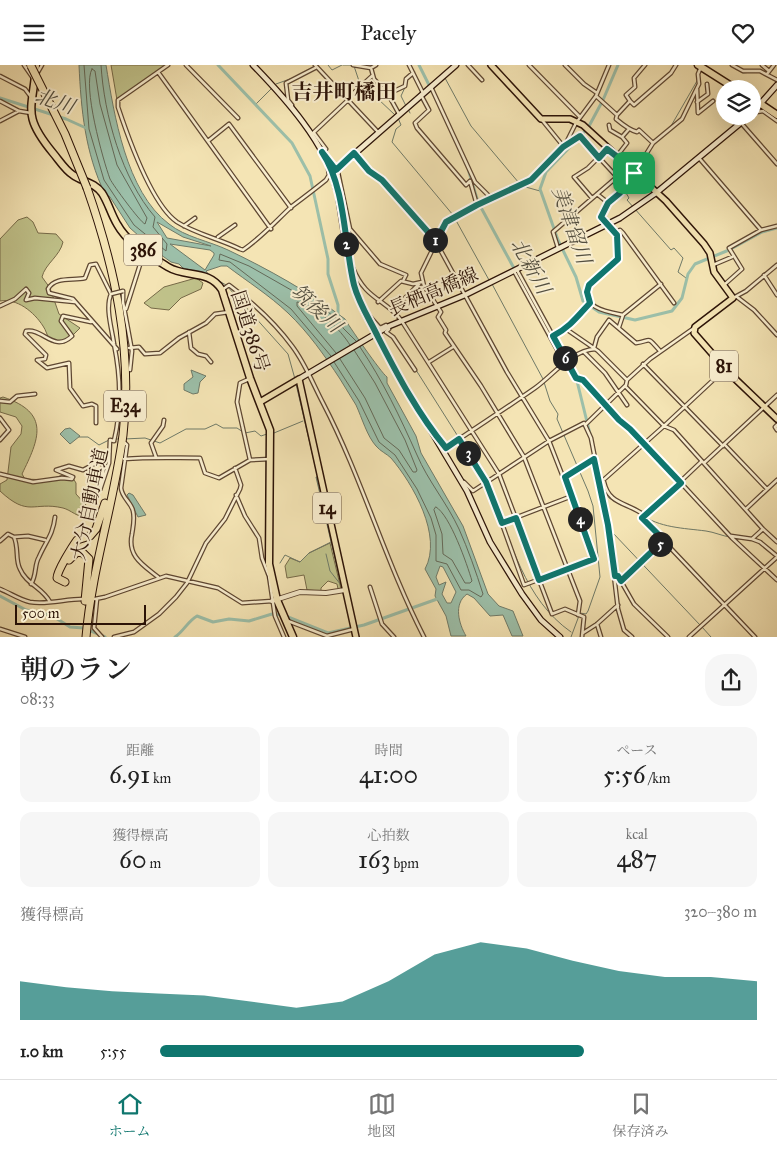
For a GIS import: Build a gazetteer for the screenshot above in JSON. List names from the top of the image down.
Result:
{
  "streets": {
    "highway": [
      "386",
      "国道386号",
      "E34",
      "大分自動車道"
    ],
    "main road": ["長栖高橋線", "81", "14"]
  },
  "crossings": [
    ["国道386号", "大分自動車道"]
  ],
  "districts": ["吉井町橘田"],
  "water": [
    "北川",
    "美津留川",
    "北新川",
    "筑後川"
  ],
  "scale_bar": "500 m",
  "page": {
    "header": "Pacely",
    "pins": [
      "1",
      "2",
      "6",
      "3",
      "4",
      "5"
    ],
    "scale": "500 m",
    "heading": ["朝のラン", "08:33"],
    "stats": [
      ["距離", "6.91 km"],
      ["時間", "41:00"],
      ["ペース", "5:56 /km"],
      ["獲得標高", "60 m"],
      ["心拍数", "163 bpm"],
      ["kcal", "487"]
    ],
    "chart": ["獲得標高", "320–380 m"],
    "list": [
      {
        "name": "1.0 km",
        "note": "5:55"
      }
    ],
    "tabs": ["ホーム", "地図", "保存済み"]
  }
}
